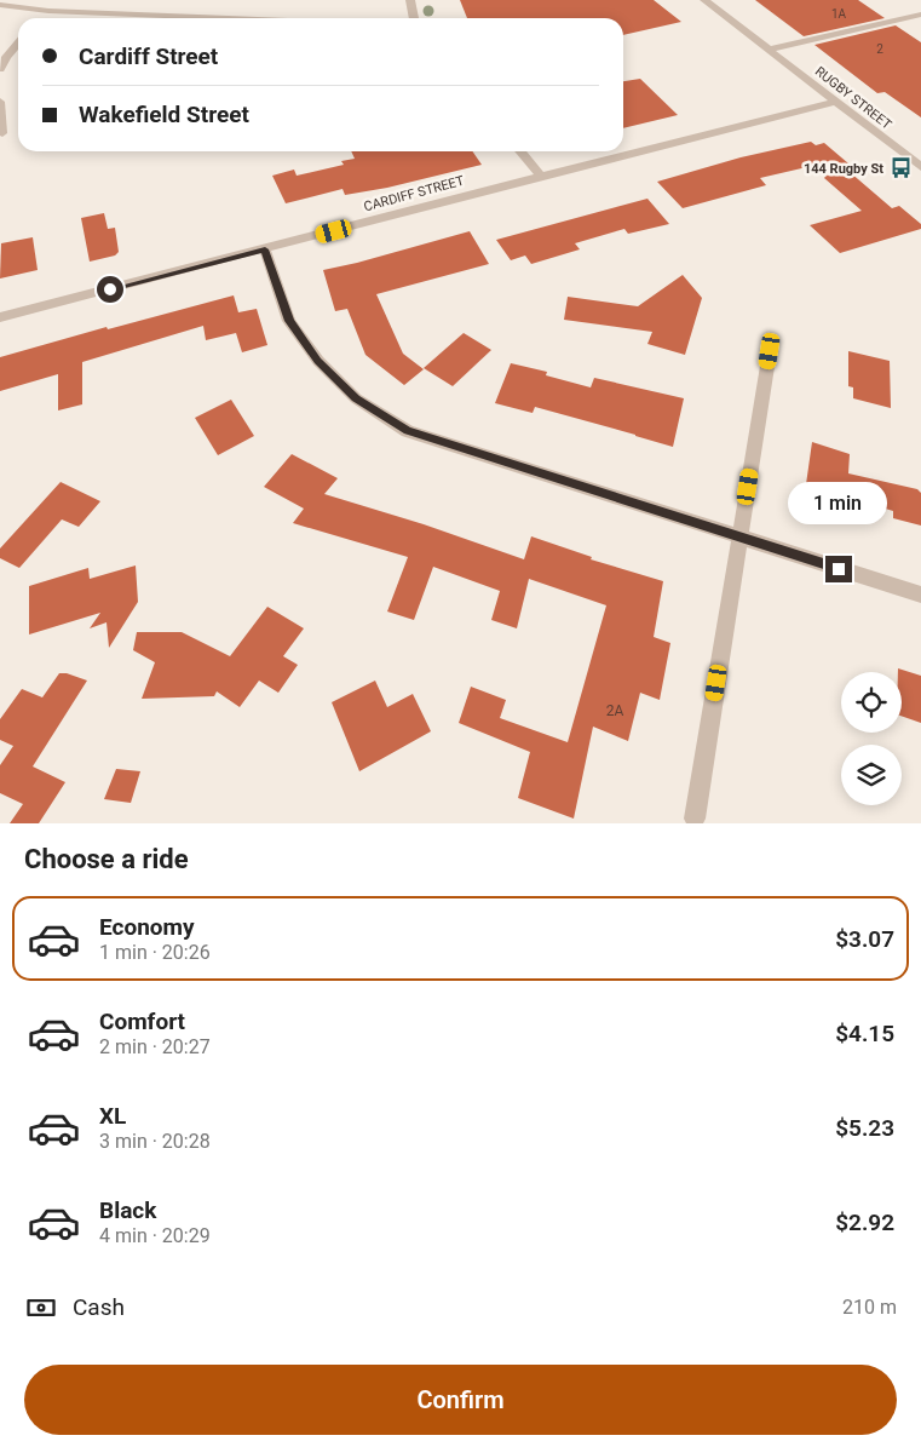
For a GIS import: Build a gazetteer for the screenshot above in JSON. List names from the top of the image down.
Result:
{
  "streets": {
    "street": ["RUGBY STREET", "CARDIFF STREET"]
  },
  "crossings": [
    ["RUGBY STREET", "CARDIFF STREET"]
  ],
  "places": {
    "bus stop": ["144 Rugby St"]
  },
  "house_numbers": ["1A", "2", "2A"],
  "page": {
    "banner": ["Cardiff Street", "Wakefield Street"],
    "bubble": "1 min",
    "heading": "Choose a ride",
    "list": [
      {
        "name": "Economy",
        "note": "1 min · 20:26",
        "value": "$3.07"
      },
      {
        "name": "Comfort",
        "note": "2 min · 20:27",
        "value": "$4.15"
      },
      {
        "name": "XL",
        "note": "3 min · 20:28",
        "value": "$5.23"
      },
      {
        "name": "Black",
        "note": "4 min · 20:29",
        "value": "$2.92"
      }
    ],
    "pay": ["Cash", "210 m"],
    "buttons": "Confirm"
  }
}
